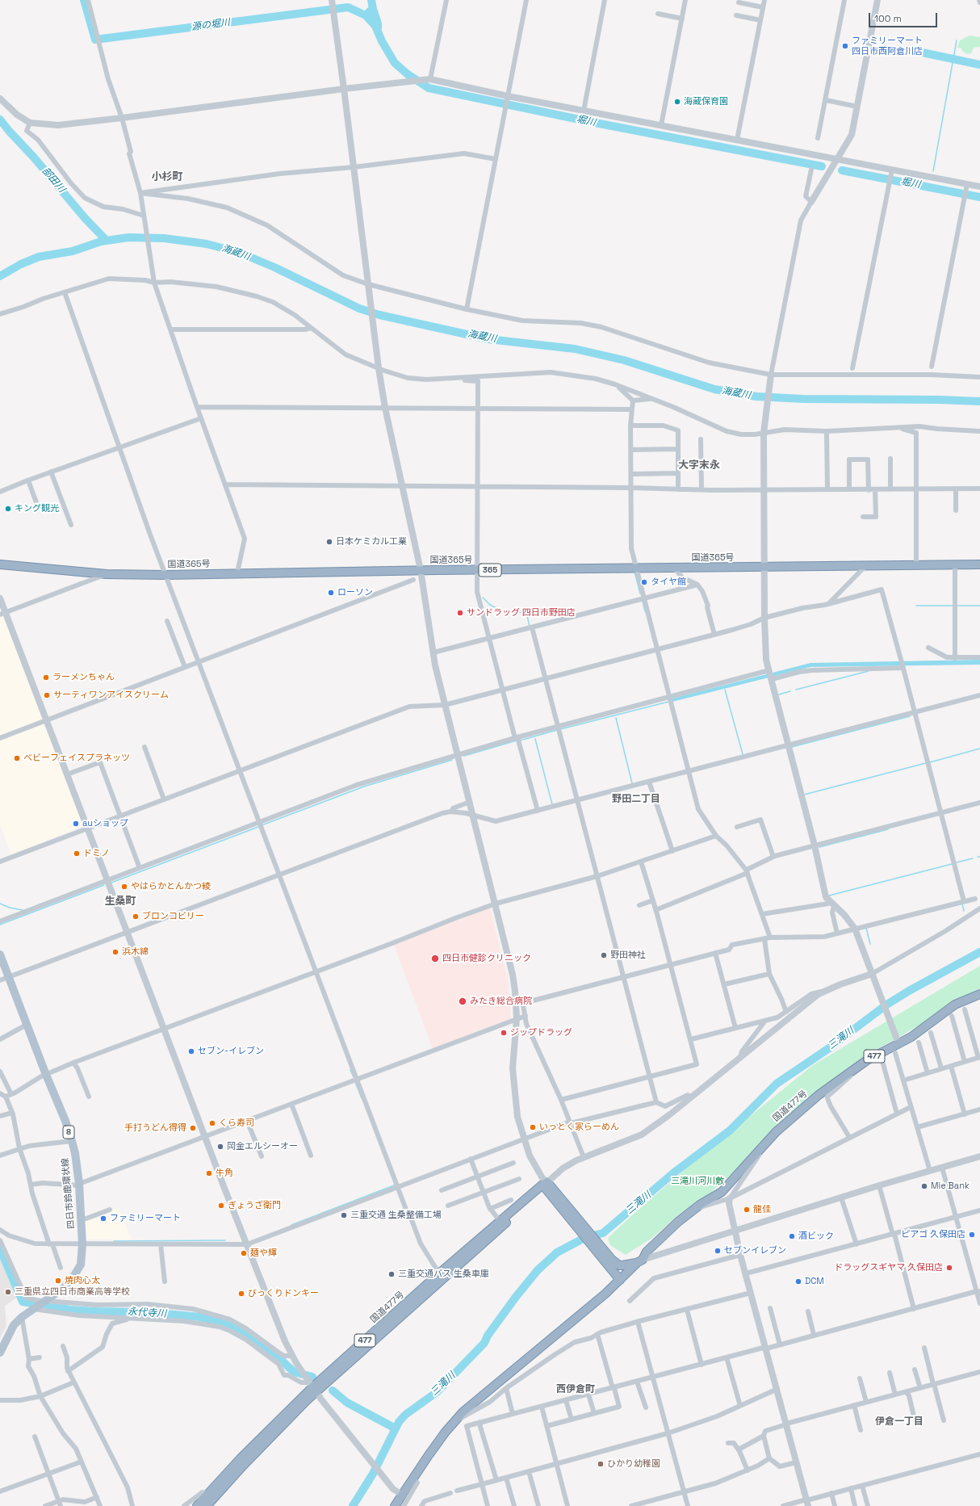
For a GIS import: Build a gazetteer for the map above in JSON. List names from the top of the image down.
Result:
{
  "streets": {
    "highway": [
      "国道365号",
      "365",
      "477",
      "国道477号"
    ],
    "main road": ["8", "四日市鈴鹿環状線"]
  },
  "districts": [
    "小杉町",
    "大字末永",
    "野田二丁目",
    "生桑町",
    "西伊倉町",
    "伊倉一丁目"
  ],
  "water": [
    "源の堀川",
    "堀川",
    "部田川",
    "海蔵川",
    "三滝川",
    "永代寺川"
  ],
  "parks": ["三滝川河川敷"],
  "places": [
    "ファミリーマート 四日市西阿倉川店",
    "海蔵保育園",
    "キング観光",
    "日本ケミカル工業",
    "タイヤ館",
    "ローソン",
    "サンドラッグ 四日市野田店",
    "ラーメンちゃん",
    "サーティワンアイスクリーム",
    "ベビーフェイスプラネッツ",
    "auショップ",
    "ドミノ",
    "やはらかとんかつ綾",
    "ブロンコビリー",
    "浜木綿",
    "野田神社",
    "四日市健診クリニック",
    "みたき総合病院",
    "ジップドラッグ",
    "セブン-イレブン",
    "くら寿司",
    "いっとく家らーめん",
    "手打うどん得得",
    "岡金エルシーオー",
    "牛角",
    "Mie Bank",
    "ぎょうざ衛門",
    "龍佳",
    "三重交通 生桑整備工場",
    "ファミリーマート",
    "ピアゴ 久保田店",
    "酒ビック",
    "セブンイレブン",
    "麺や輝",
    "ドラッグスギヤマ 久保田店",
    "三重交通バス 生桑車庫",
    "焼肉心太",
    "DCM",
    "三重県立四日市商業高等学校",
    "びっくりドンキー",
    "ひかり幼稚園"
  ],
  "scale_bar": "100 m"
}
